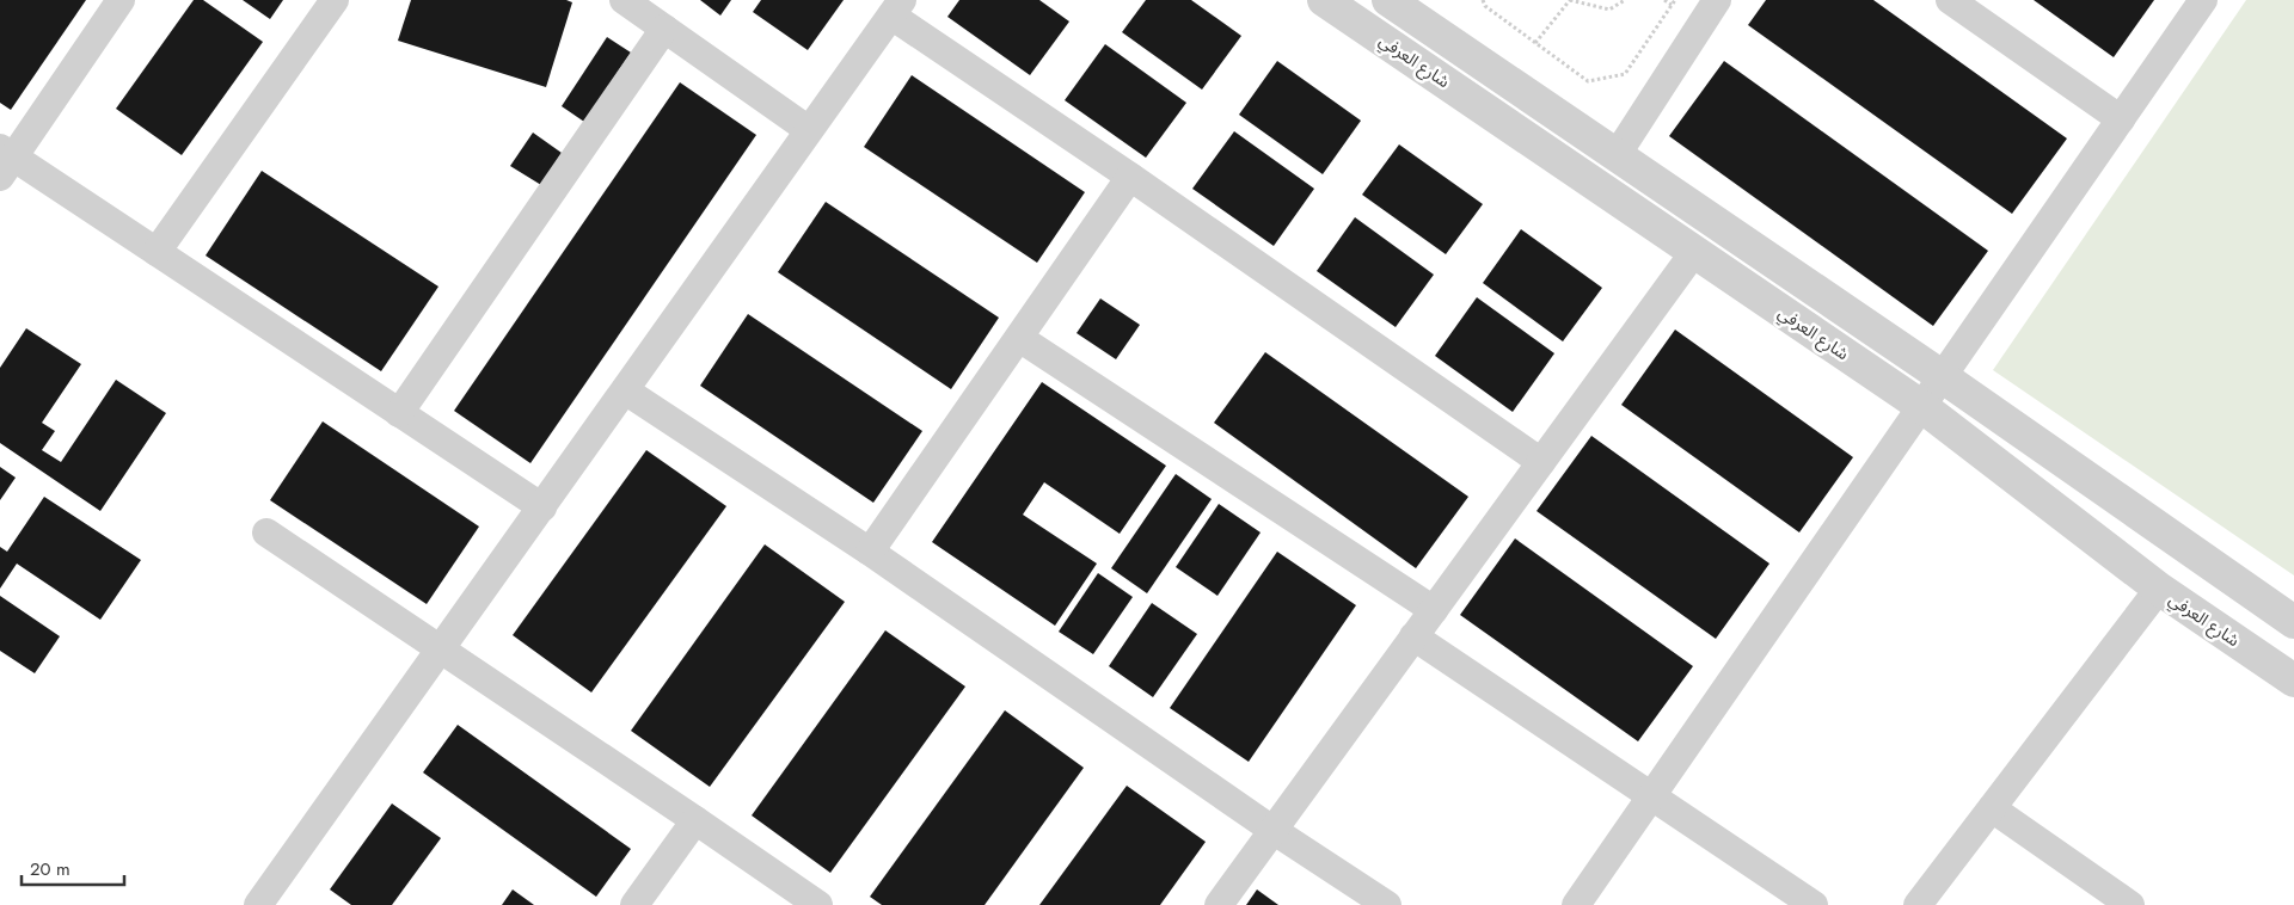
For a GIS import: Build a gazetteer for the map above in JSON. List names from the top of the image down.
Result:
{
  "streets": {
    "street": ["شارع العرفي"]
  },
  "scale_bar": "20 m"
}
